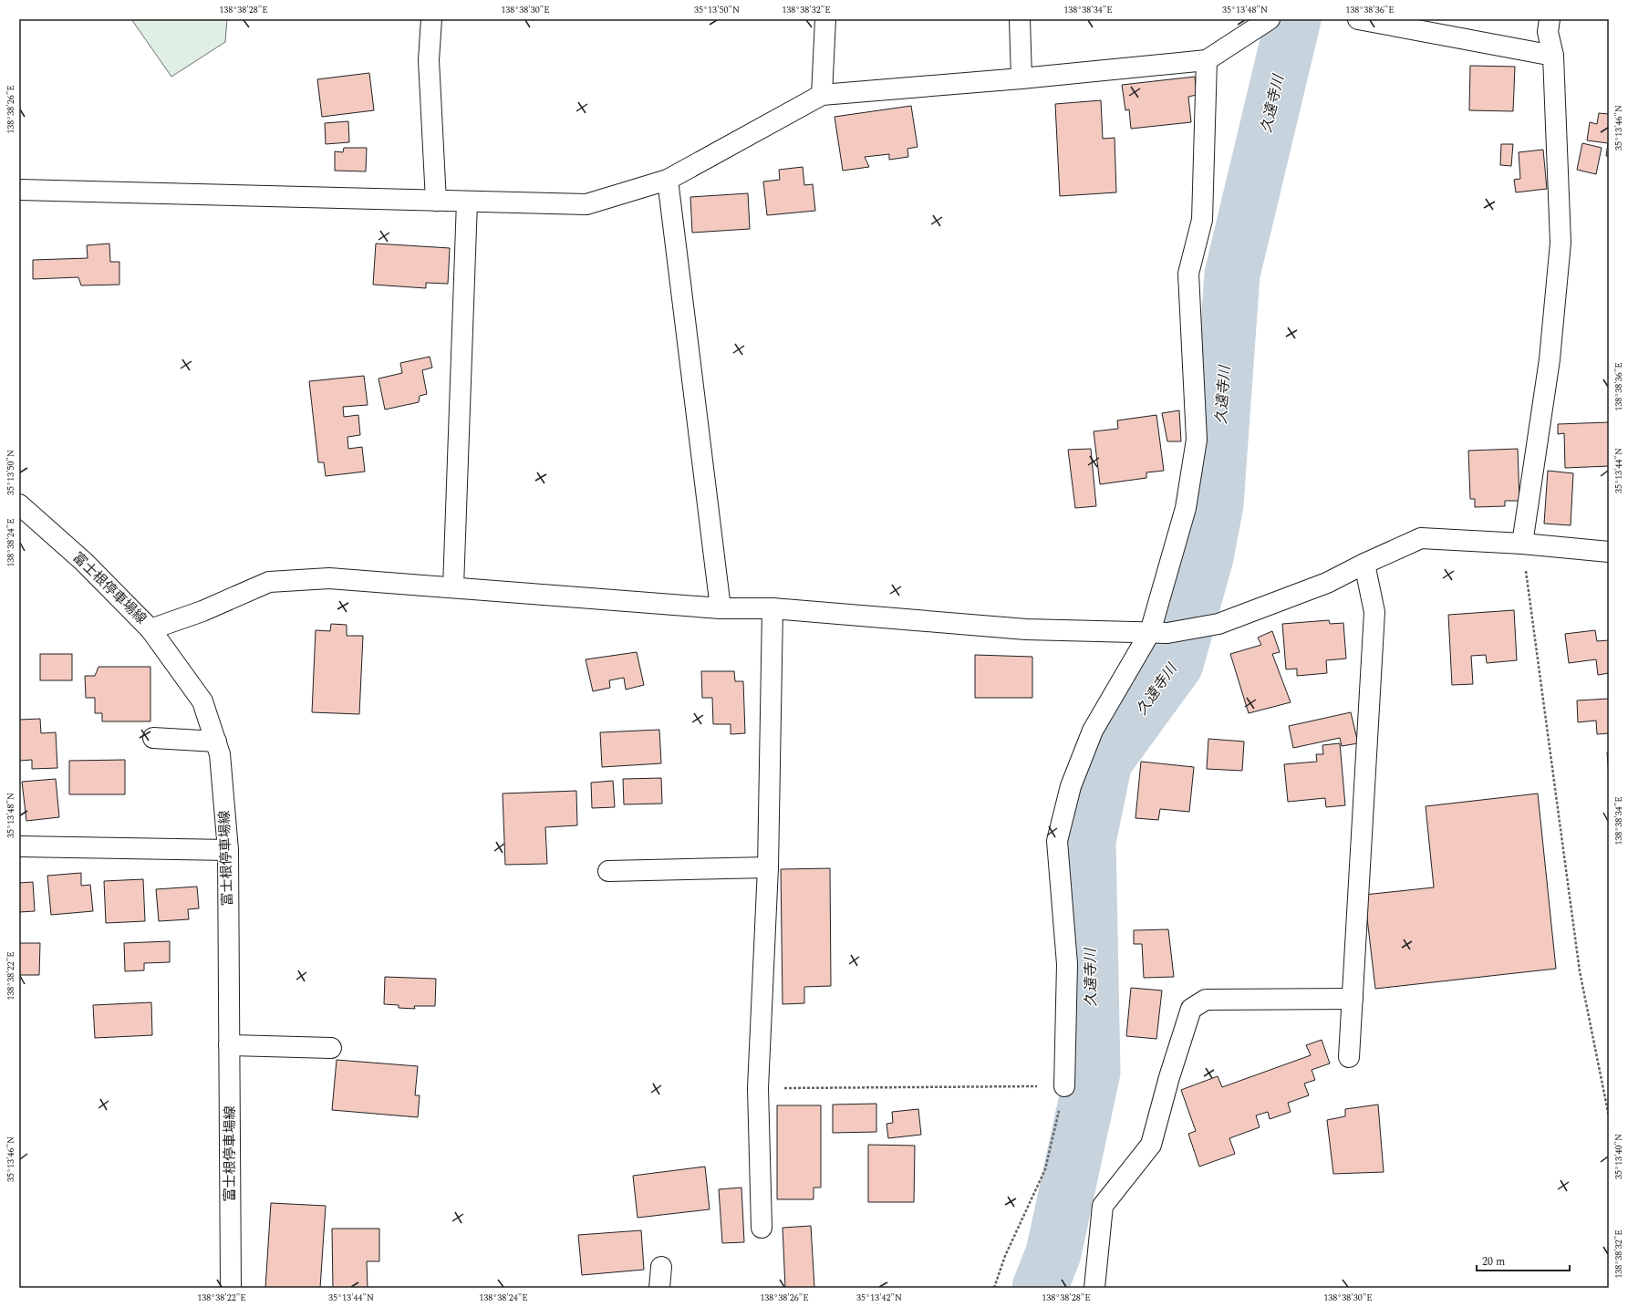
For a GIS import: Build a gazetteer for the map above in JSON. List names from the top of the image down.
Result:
{
  "streets": {
    "street": ["富士根停車場線"]
  },
  "water": ["久遠寺川"],
  "scale_bar": "20 m",
  "coordinates": [
    "138°38'28\"E",
    "138°38'30\"E",
    "35°13'50\"N",
    "138°38'32\"E",
    "138°38'34\"E",
    "35°13'48\"N",
    "138°38'36\"E",
    "138°38'26\"E",
    "35°13'46\"N",
    "35°13'44\"N",
    "138°38'24\"E",
    "138°38'22\"E",
    "35°13'40\"N",
    "35°13'42\"N"
  ]
}
